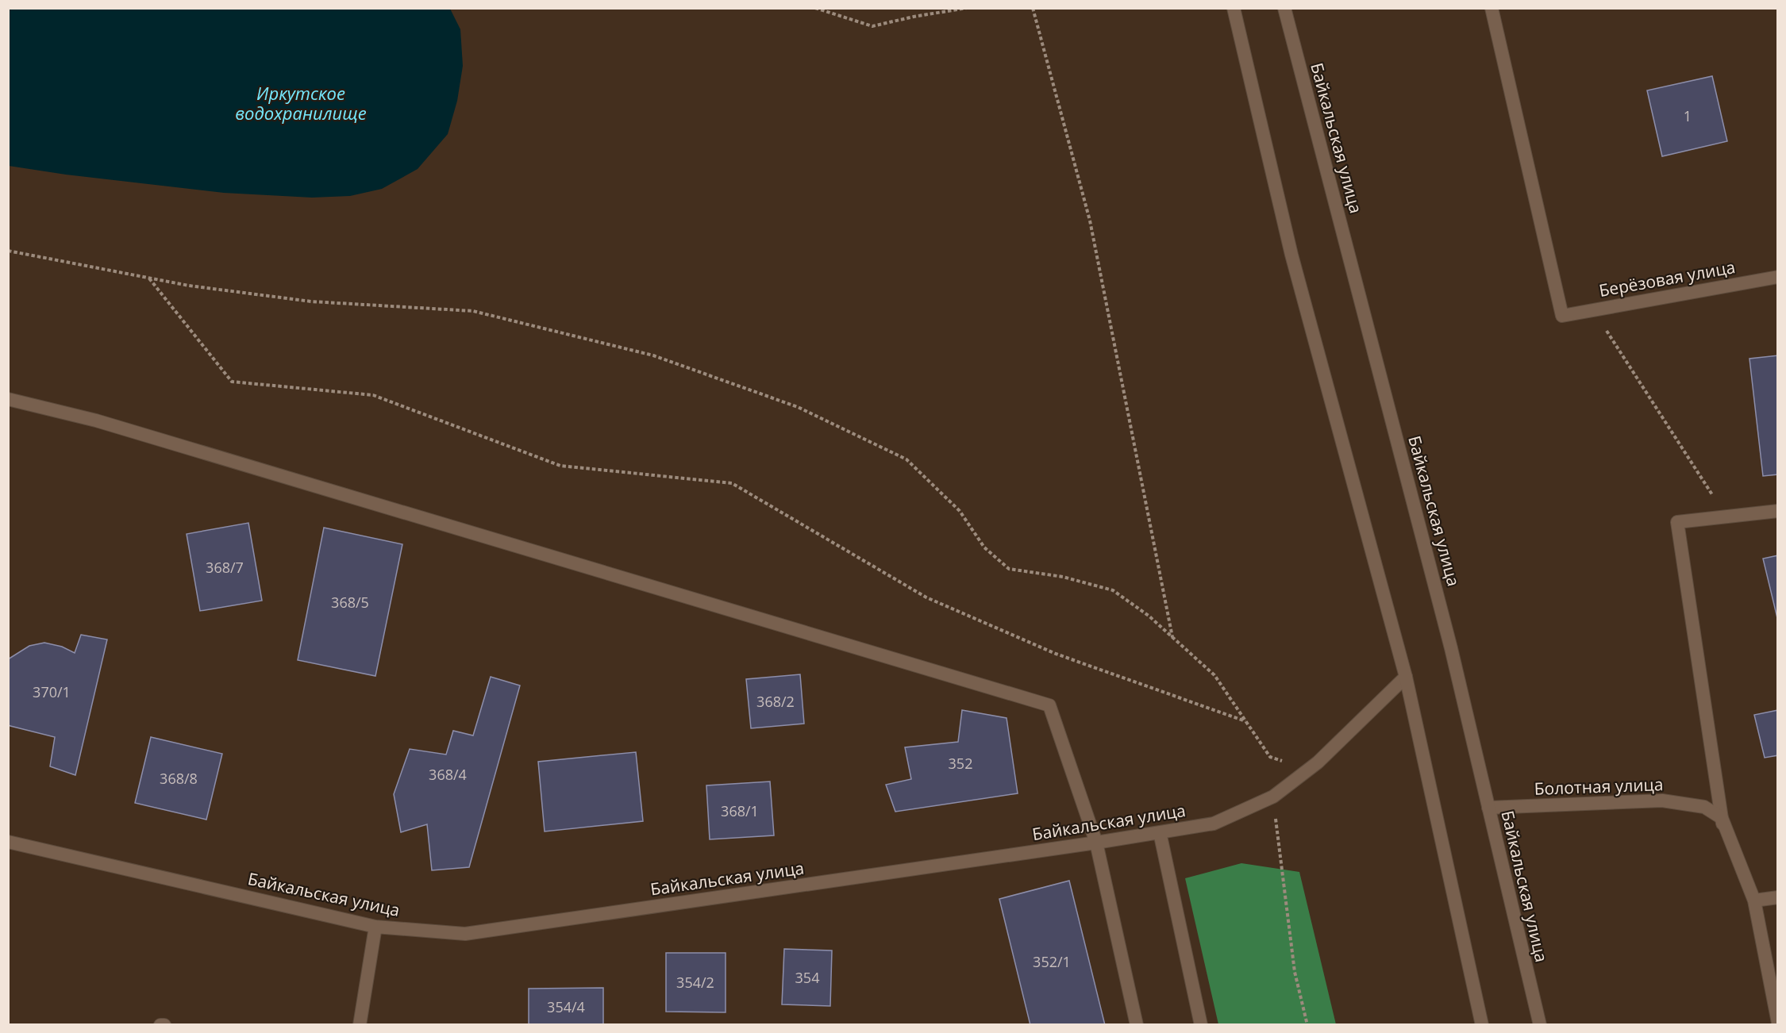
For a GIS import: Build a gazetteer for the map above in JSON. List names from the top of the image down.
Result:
{
  "streets": {
    "main road": ["Байкальская улица", "Берёзовая улица", "Болотная улица"]
  },
  "crossings": [
    ["Байкальская улица", "Болотная улица"]
  ],
  "water": ["Иркутское водохранилище"],
  "house_numbers": [
    "1",
    "368/7",
    "368/5",
    "370/1",
    "368/2",
    "352",
    "368/4",
    "368/8",
    "368/1",
    "352/1",
    "354",
    "354/2",
    "354/4"
  ]
}
